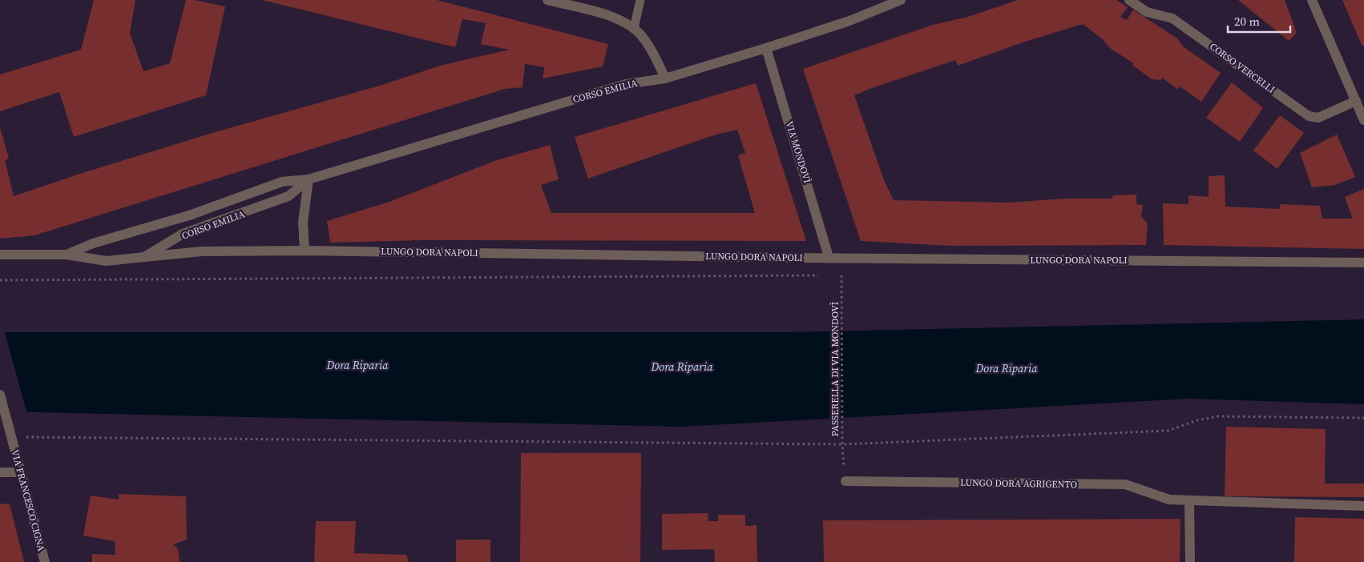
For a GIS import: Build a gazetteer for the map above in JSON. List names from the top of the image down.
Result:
{
  "streets": {
    "street": [
      "CORSO VERCELLI",
      "CORSO EMILIA",
      "VIA MONDOVÌ",
      "LUNGO DORA NAPOLI",
      "LUNGO DORA AGRIGENTO",
      "VIA FRANCESCO CIGNA"
    ],
    "path": ["PASSERELLA DI VIA MONDOVÌ"]
  },
  "crossings": [
    ["CORSO EMILIA", "VIA MONDOVÌ"],
    ["CORSO EMILIA", "LUNGO DORA NAPOLI"],
    ["VIA MONDOVÌ", "LUNGO DORA NAPOLI"],
    ["PASSERELLA DI VIA MONDOVÌ", "LUNGO DORA AGRIGENTO"]
  ],
  "water": ["Dora Riparia"],
  "scale_bar": "20 m"
}
